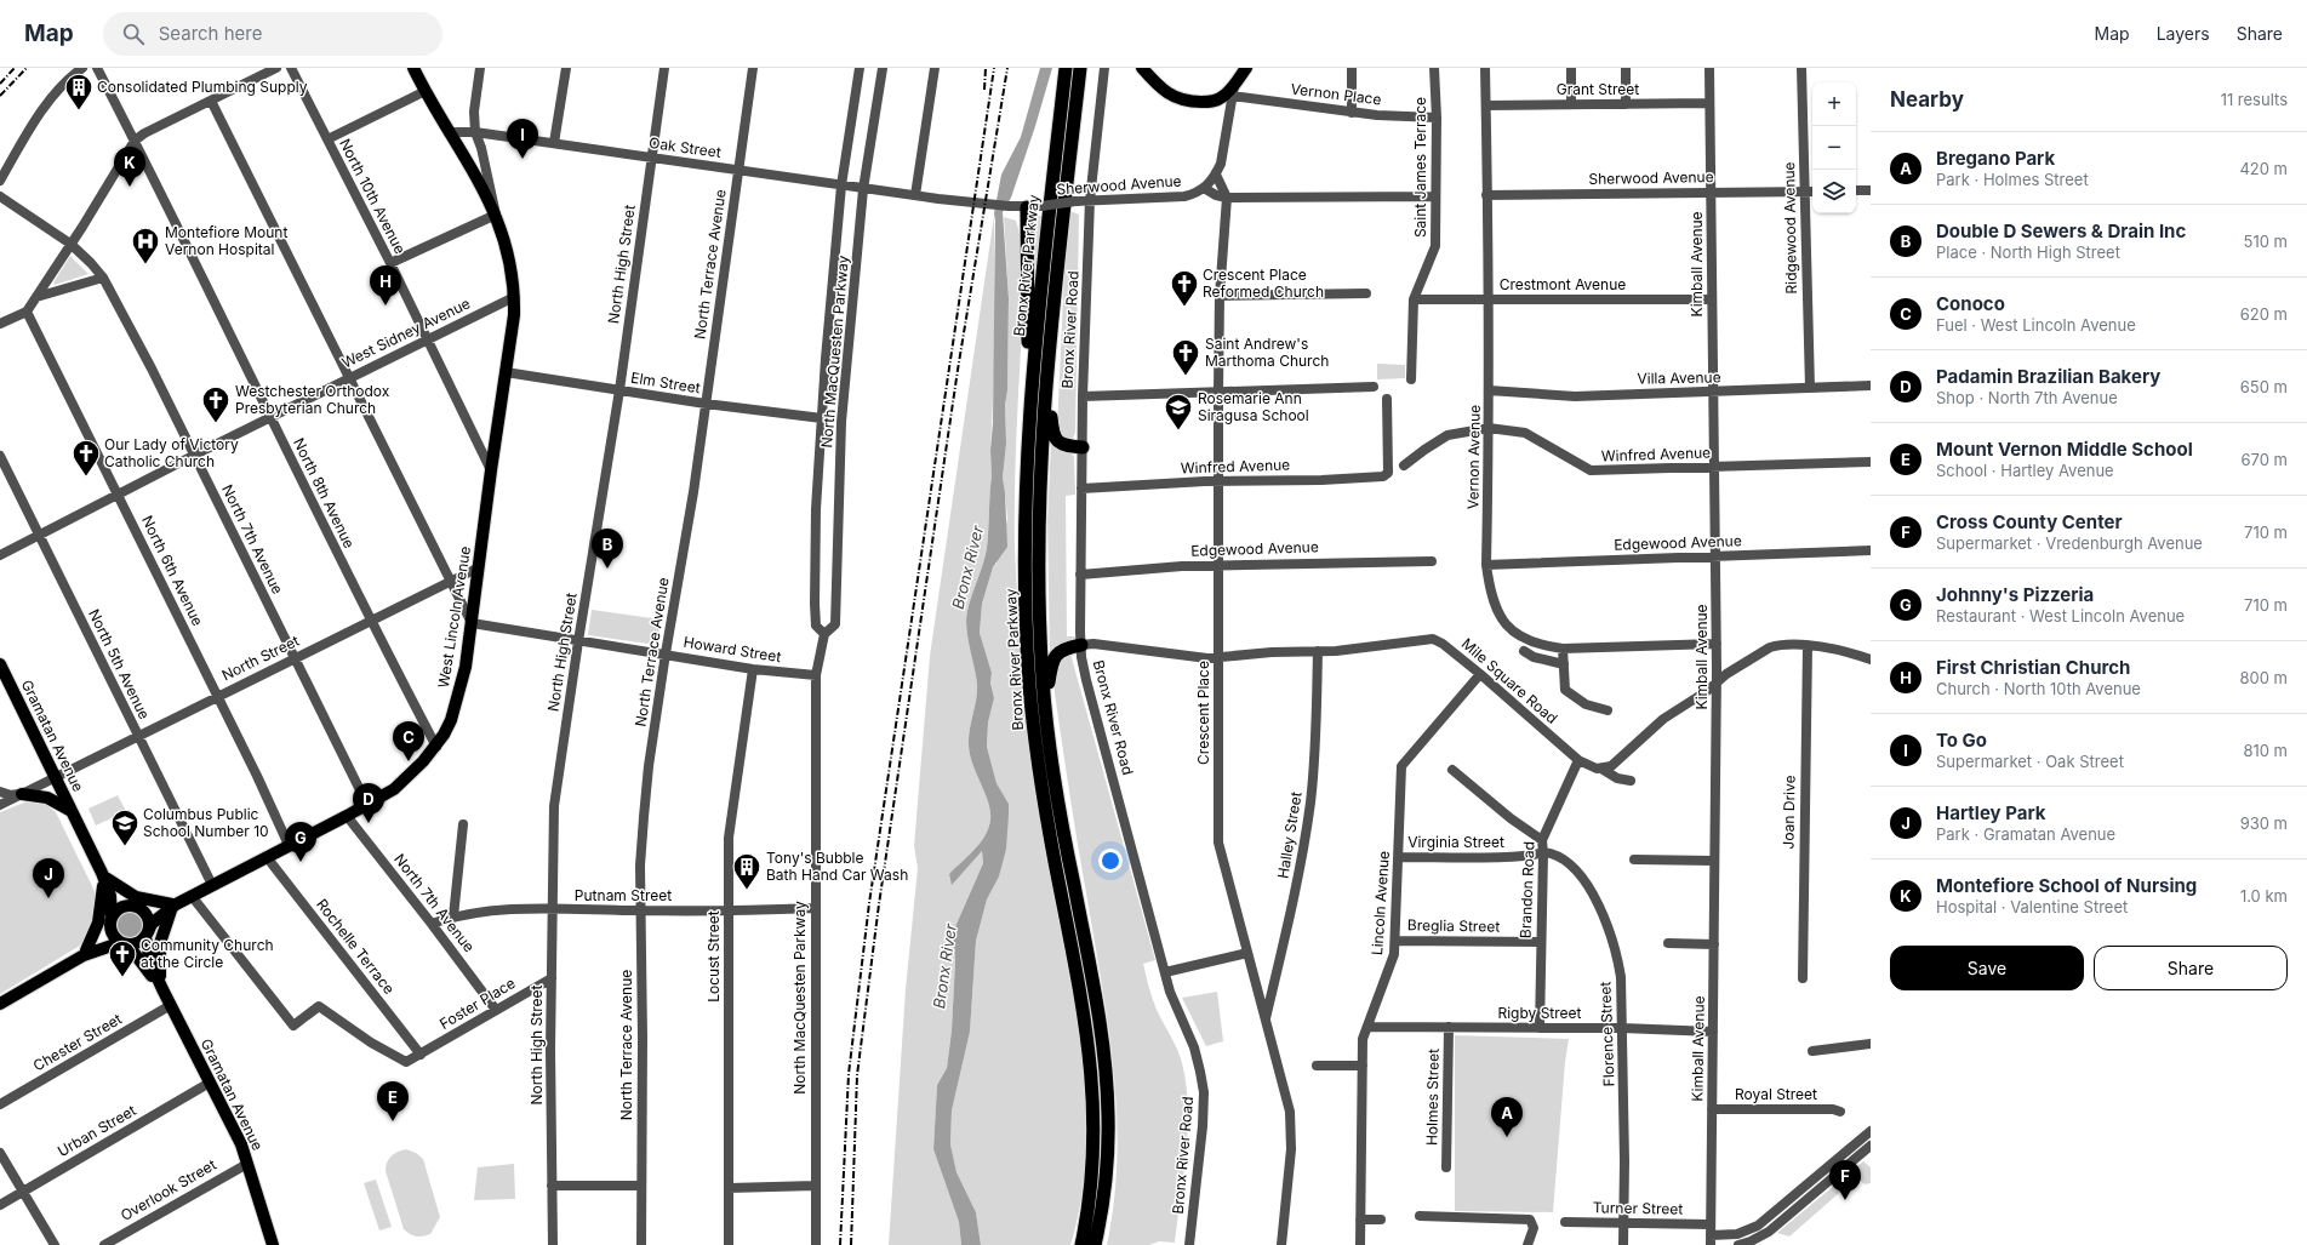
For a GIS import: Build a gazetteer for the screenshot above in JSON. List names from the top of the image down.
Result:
{
  "streets": {
    "highway": ["Bronx River Parkway"],
    "main road": ["West Lincoln Avenue", "Gramatan Avenue"],
    "street": [
      "Grant Street",
      "Vernon Place",
      "Oak Street",
      "Saint James Terrace",
      "Sherwood Avenue",
      "North 10th Avenue",
      "Ridgewood Avenue",
      "North High Street",
      "North Terrace Avenue",
      "Kimball Avenue",
      "Crestmont Avenue",
      "Bronx River Road",
      "West Sidney Avenue",
      "North MacQuesten Parkway",
      "Villa Avenue",
      "Elm Street",
      "Winfred Avenue",
      "Vernon Avenue",
      "North 8th Avenue",
      "North 7th Avenue",
      "Edgewood Avenue",
      "North 6th Avenue",
      "Howard Street",
      "North Street",
      "North 5th Avenue",
      "Mile Square Road",
      "Crescent Place",
      "Joan Drive",
      "Halley Street",
      "Virginia Street",
      "Brandon Road",
      "Putnam Street",
      "Lincoln Avenue",
      "Breglia Street",
      "Rochelle Terrace",
      "Locust Street",
      "Foster Place",
      "Rigby Street",
      "Florence Street",
      "Chester Street",
      "Royal Street",
      "Holmes Street",
      "Urban Street",
      "Overlook Street",
      "Turner Street"
    ]
  },
  "crossings": [
    ["Grant Street", "Kimball Avenue"],
    ["Grant Street", "Vernon Avenue"],
    ["Vernon Place", "Saint James Terrace"],
    ["Oak Street", "Sherwood Avenue"],
    ["Oak Street", "North High Street"],
    ["Oak Street", "North Terrace Avenue"],
    ["Oak Street", "North MacQuesten Parkway"],
    ["Oak Street", "West Lincoln Avenue"],
    ["Saint James Terrace", "Crestmont Avenue"],
    ["Sherwood Avenue", "Ridgewood Avenue"],
    ["Sherwood Avenue", "Kimball Avenue"],
    ["Sherwood Avenue", "Bronx River Road"],
    ["Sherwood Avenue", "Vernon Avenue"],
    ["North 10th Avenue", "West Sidney Avenue"],
    ["North 10th Avenue", "West Lincoln Avenue"],
    ["Ridgewood Avenue", "Villa Avenue"],
    ["North High Street", "Elm Street"],
    ["North High Street", "Howard Street"],
    ["North High Street", "Putnam Street"],
    ["North High Street", "Foster Place"],
    ["North Terrace Avenue", "Elm Street"],
    ["North Terrace Avenue", "Howard Street"],
    ["North Terrace Avenue", "Putnam Street"],
    ["Kimball Avenue", "Crestmont Avenue"],
    ["Kimball Avenue", "Villa Avenue"],
    ["Kimball Avenue", "Winfred Avenue"],
    ["Kimball Avenue", "Vernon Avenue"],
    ["Kimball Avenue", "Edgewood Avenue"],
    ["Kimball Avenue", "Rigby Street"],
    ["Kimball Avenue", "Royal Street"],
    ["Kimball Avenue", "Turner Street"],
    ["Crestmont Avenue", "Vernon Avenue"],
    ["Bronx River Road", "Winfred Avenue"],
    ["Bronx River Road", "Edgewood Avenue"],
    ["Bronx River Road", "Mile Square Road"],
    ["West Sidney Avenue", "North 8th Avenue"],
    ["West Sidney Avenue", "North 7th Avenue"],
    ["West Sidney Avenue", "North 6th Avenue"],
    ["West Sidney Avenue", "West Lincoln Avenue"],
    ["West Sidney Avenue", "North 5th Avenue"],
    ["North MacQuesten Parkway", "Elm Street"],
    ["North MacQuesten Parkway", "Howard Street"],
    ["North MacQuesten Parkway", "Putnam Street"],
    ["Villa Avenue", "Vernon Avenue"],
    ["Elm Street", "West Lincoln Avenue"],
    ["Winfred Avenue", "Vernon Avenue"],
    ["Winfred Avenue", "Crescent Place"],
    ["Vernon Avenue", "Edgewood Avenue"],
    ["North 8th Avenue", "West Lincoln Avenue"],
    ["North 8th Avenue", "North Street"],
    ["North 7th Avenue", "West Lincoln Avenue"],
    ["North 7th Avenue", "North Street"],
    ["North 7th Avenue", "Putnam Street"],
    ["North 7th Avenue", "Foster Place"],
    ["Edgewood Avenue", "Crescent Place"],
    ["North 6th Avenue", "West Lincoln Avenue"],
    ["North 6th Avenue", "North Street"],
    ["West Lincoln Avenue", "Howard Street"],
    ["West Lincoln Avenue", "North Street"],
    ["West Lincoln Avenue", "North 5th Avenue"],
    ["West Lincoln Avenue", "Gramatan Avenue"],
    ["West Lincoln Avenue", "Rochelle Terrace"],
    ["West Lincoln Avenue", "Foster Place"],
    ["Howard Street", "Locust Street"],
    ["North Street", "North 5th Avenue"],
    ["North Street", "Gramatan Avenue"],
    ["Mile Square Road", "Crescent Place"],
    ["Mile Square Road", "Halley Street"],
    ["Mile Square Road", "Brandon Road"],
    ["Mile Square Road", "Lincoln Avenue"],
    ["Crescent Place", "Halley Street"],
    ["Gramatan Avenue", "Chester Street"],
    ["Gramatan Avenue", "Urban Street"],
    ["Gramatan Avenue", "Overlook Street"],
    ["Virginia Street", "Brandon Road"],
    ["Virginia Street", "Lincoln Avenue"],
    ["Virginia Street", "Florence Street"],
    ["Brandon Road", "Breglia Street"],
    ["Brandon Road", "Rigby Street"],
    ["Brandon Road", "Florence Street"],
    ["Putnam Street", "Locust Street"],
    ["Lincoln Avenue", "Breglia Street"],
    ["Lincoln Avenue", "Rigby Street"],
    ["Rochelle Terrace", "Foster Place"],
    ["Rigby Street", "Florence Street"],
    ["Rigby Street", "Holmes Street"],
    ["Florence Street", "Turner Street"]
  ],
  "water": ["Bronx River"],
  "places": {
    "building": ["Consolidated Plumbing Supply", "Tony's Bubble Bath Hand Car Wash"],
    "hospital": ["Montefiore Mount Vernon Hospital"],
    "church": [
      "Crescent Place Reformed Church",
      "Saint Andrew's Marthoma Church",
      "Westchester Orthodox Presbyterian Church",
      "Our Lady of Victory Catholic Church",
      "Community Church at the Circle"
    ],
    "school or university": ["Rosemarie Ann Siragusa School", "Columbus Public School Number 10"]
  },
  "page": {
    "header": "Map",
    "search": "Search here",
    "nav": ["Map", "Layers", "Share"],
    "heading": ["Nearby", "11 results"],
    "map_buttons": ["+", "−"],
    "pins": [
      "I",
      "K",
      "H",
      "B",
      "C",
      "D",
      "G",
      "J",
      "E",
      "A",
      "F"
    ],
    "list": [
      {
        "mark": "A",
        "name": "Bregano Park",
        "note": "Park · Holmes Street",
        "value": "420 m"
      },
      {
        "mark": "B",
        "name": "Double D Sewers & Drain Inc",
        "note": "Place · North High Street",
        "value": "510 m"
      },
      {
        "mark": "C",
        "name": "Conoco",
        "note": "Fuel · West Lincoln Avenue",
        "value": "620 m"
      },
      {
        "mark": "D",
        "name": "Padamin Brazilian Bakery",
        "note": "Shop · North 7th Avenue",
        "value": "650 m"
      },
      {
        "mark": "E",
        "name": "Mount Vernon Middle School",
        "note": "School · Hartley Avenue",
        "value": "670 m"
      },
      {
        "mark": "F",
        "name": "Cross County Center",
        "note": "Supermarket · Vredenburgh Avenue",
        "value": "710 m"
      },
      {
        "mark": "G",
        "name": "Johnny's Pizzeria",
        "note": "Restaurant · West Lincoln Avenue",
        "value": "710 m"
      },
      {
        "mark": "H",
        "name": "First Christian Church",
        "note": "Church · North 10th Avenue",
        "value": "800 m"
      },
      {
        "mark": "I",
        "name": "To Go",
        "note": "Supermarket · Oak Street",
        "value": "810 m"
      },
      {
        "mark": "J",
        "name": "Hartley Park",
        "note": "Park · Gramatan Avenue",
        "value": "930 m"
      },
      {
        "mark": "K",
        "name": "Montefiore School of Nursing",
        "note": "Hospital · Valentine Street",
        "value": "1.0 km"
      }
    ],
    "buttons": ["Save", "Share"]
  }
}
